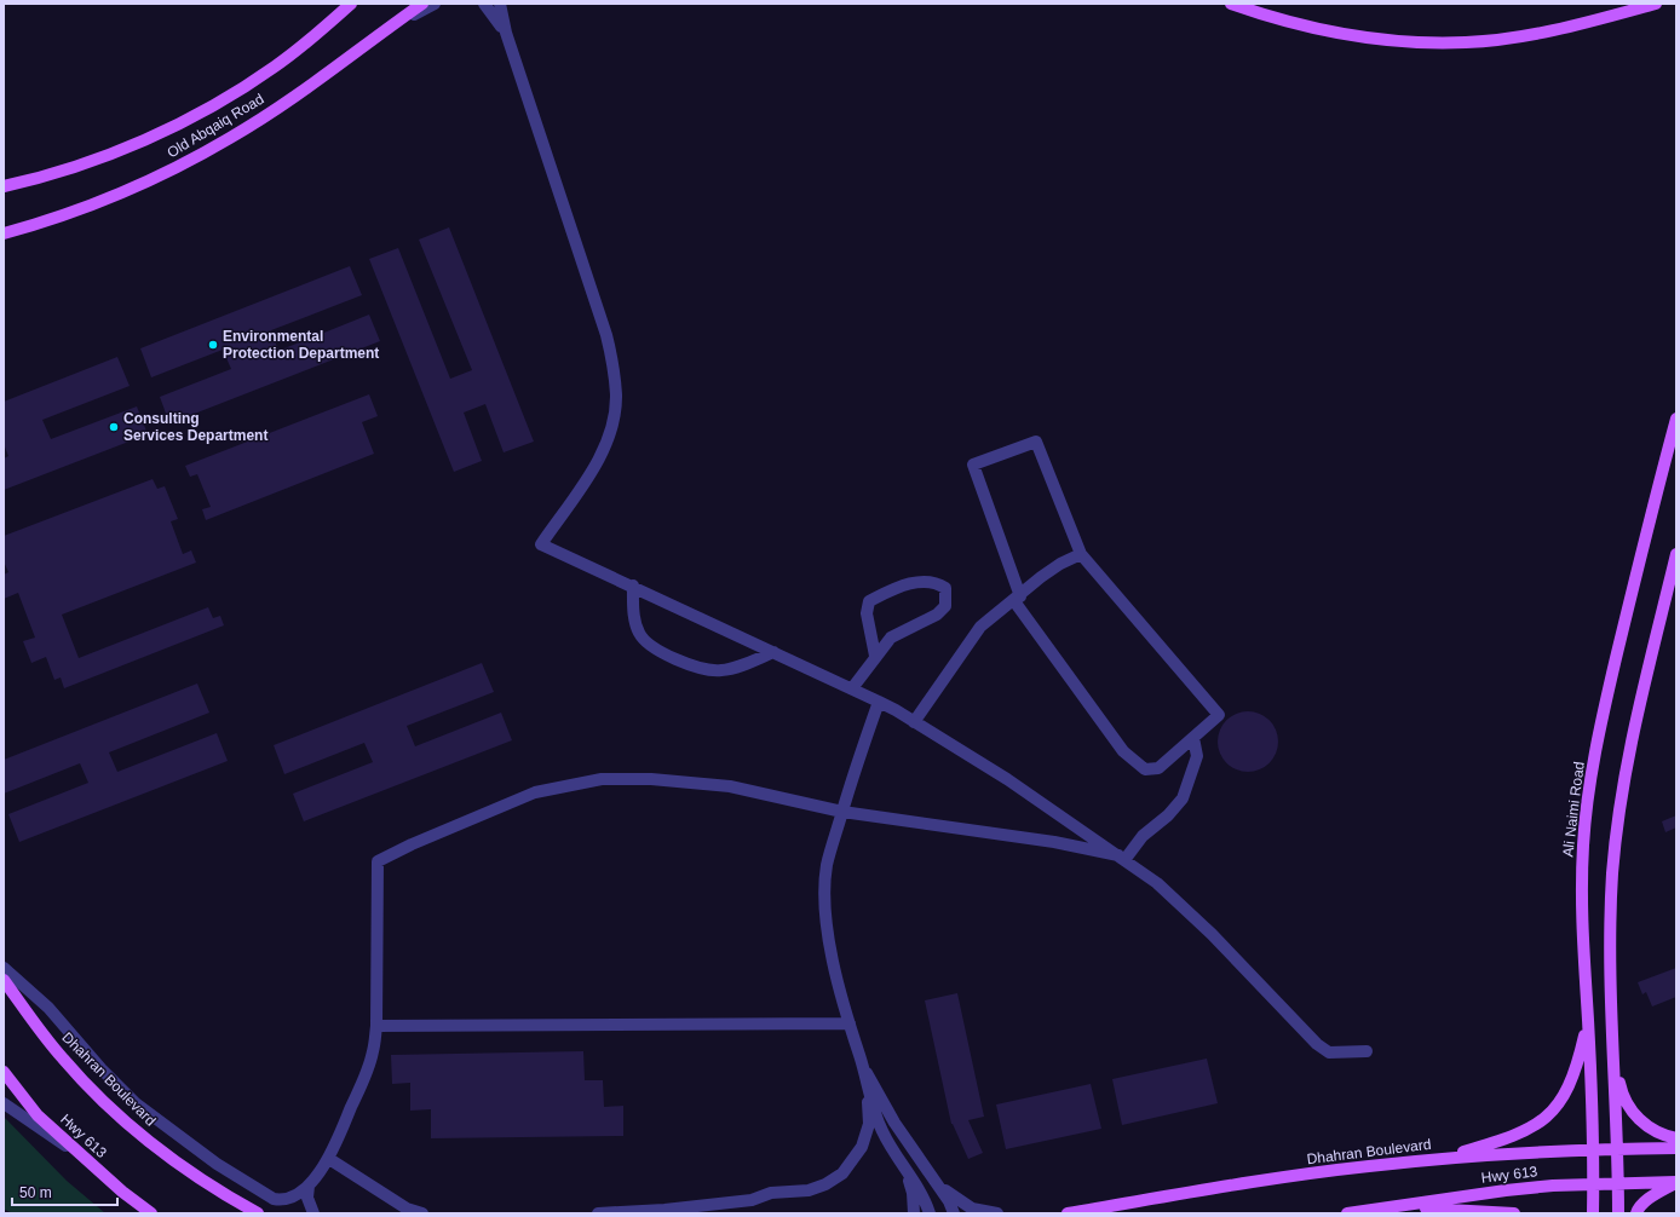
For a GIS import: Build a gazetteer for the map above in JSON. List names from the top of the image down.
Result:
{
  "streets": {
    "main road": [
      "Old Abqaiq Road",
      "Ali Naimi Road",
      "Dhahran Boulevard",
      "Hwy 613"
    ]
  },
  "crossings": [
    ["Ali Naimi Road", "Dhahran Boulevard"],
    ["Ali Naimi Road", "Hwy 613"]
  ],
  "places": ["Environmental Protection Department", "Consulting Services Department"],
  "scale_bar": "50 m"
}
